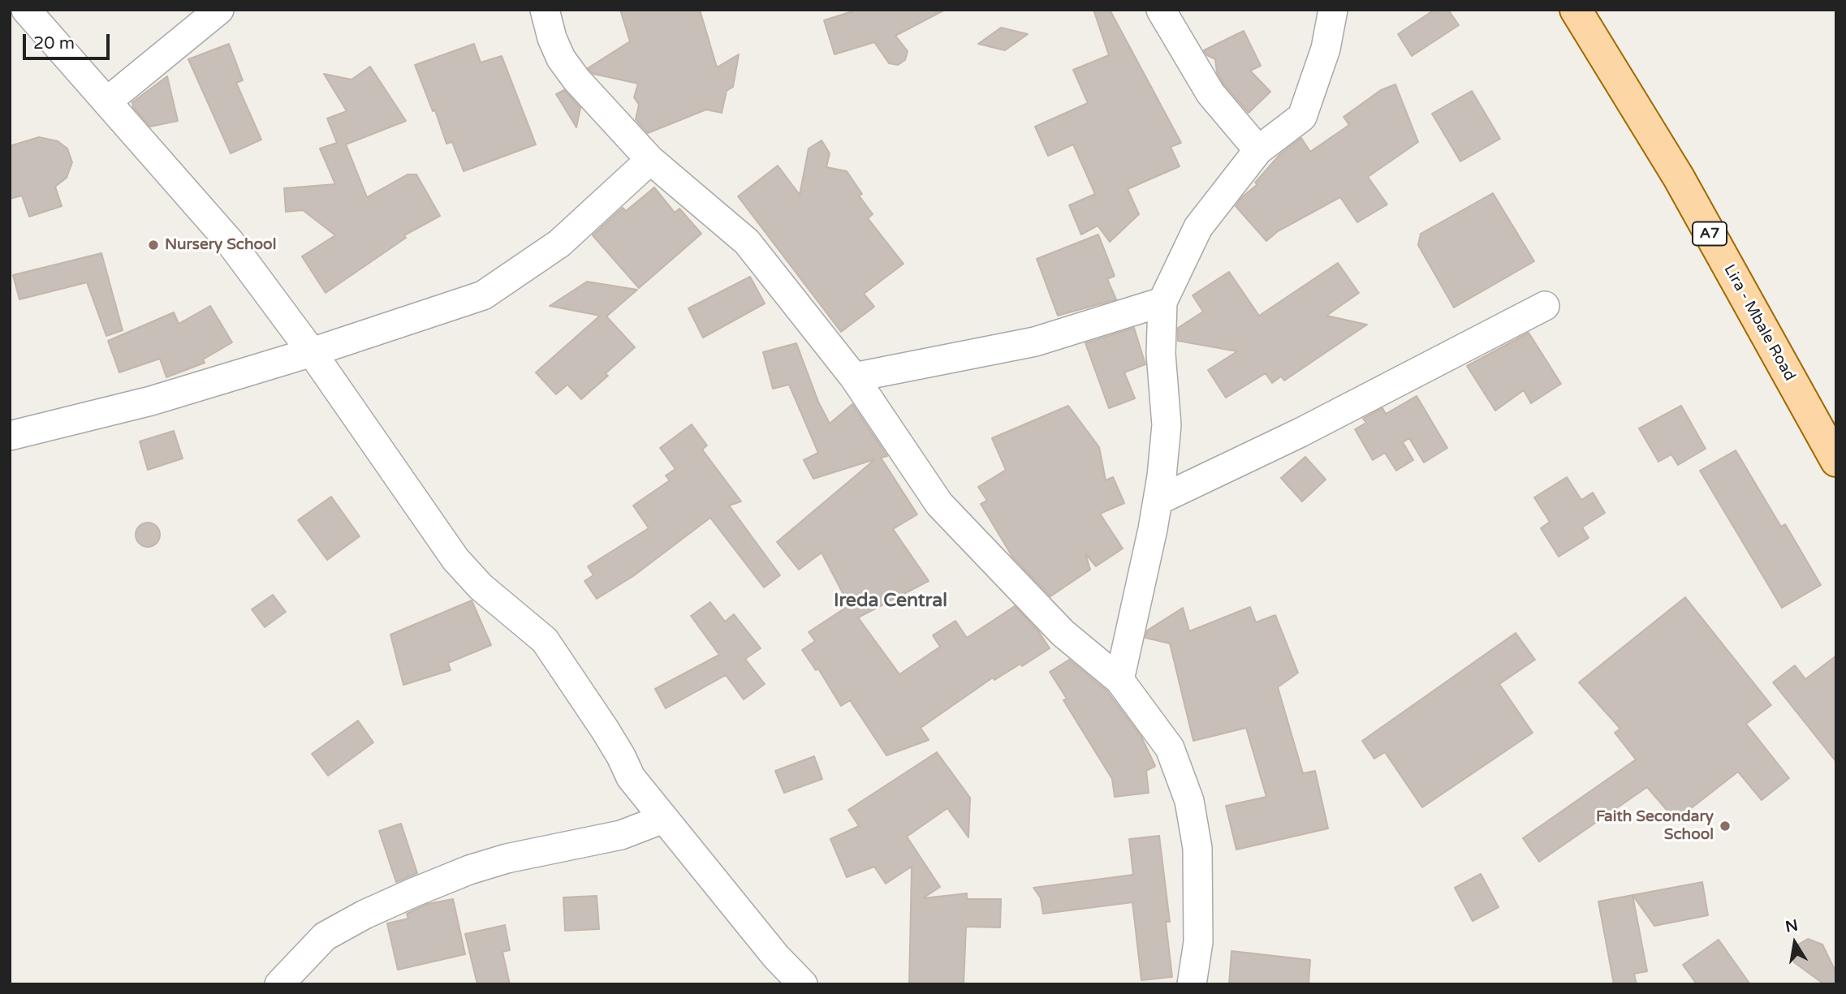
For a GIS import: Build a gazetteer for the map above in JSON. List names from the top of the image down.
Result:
{
  "streets": {
    "main road": ["A7", "Lira - Mbale Road"]
  },
  "districts": ["Ireda Central"],
  "places": ["Nursery School", "Faith Secondary School"],
  "scale_bar": "20 m",
  "north": "top"
}
